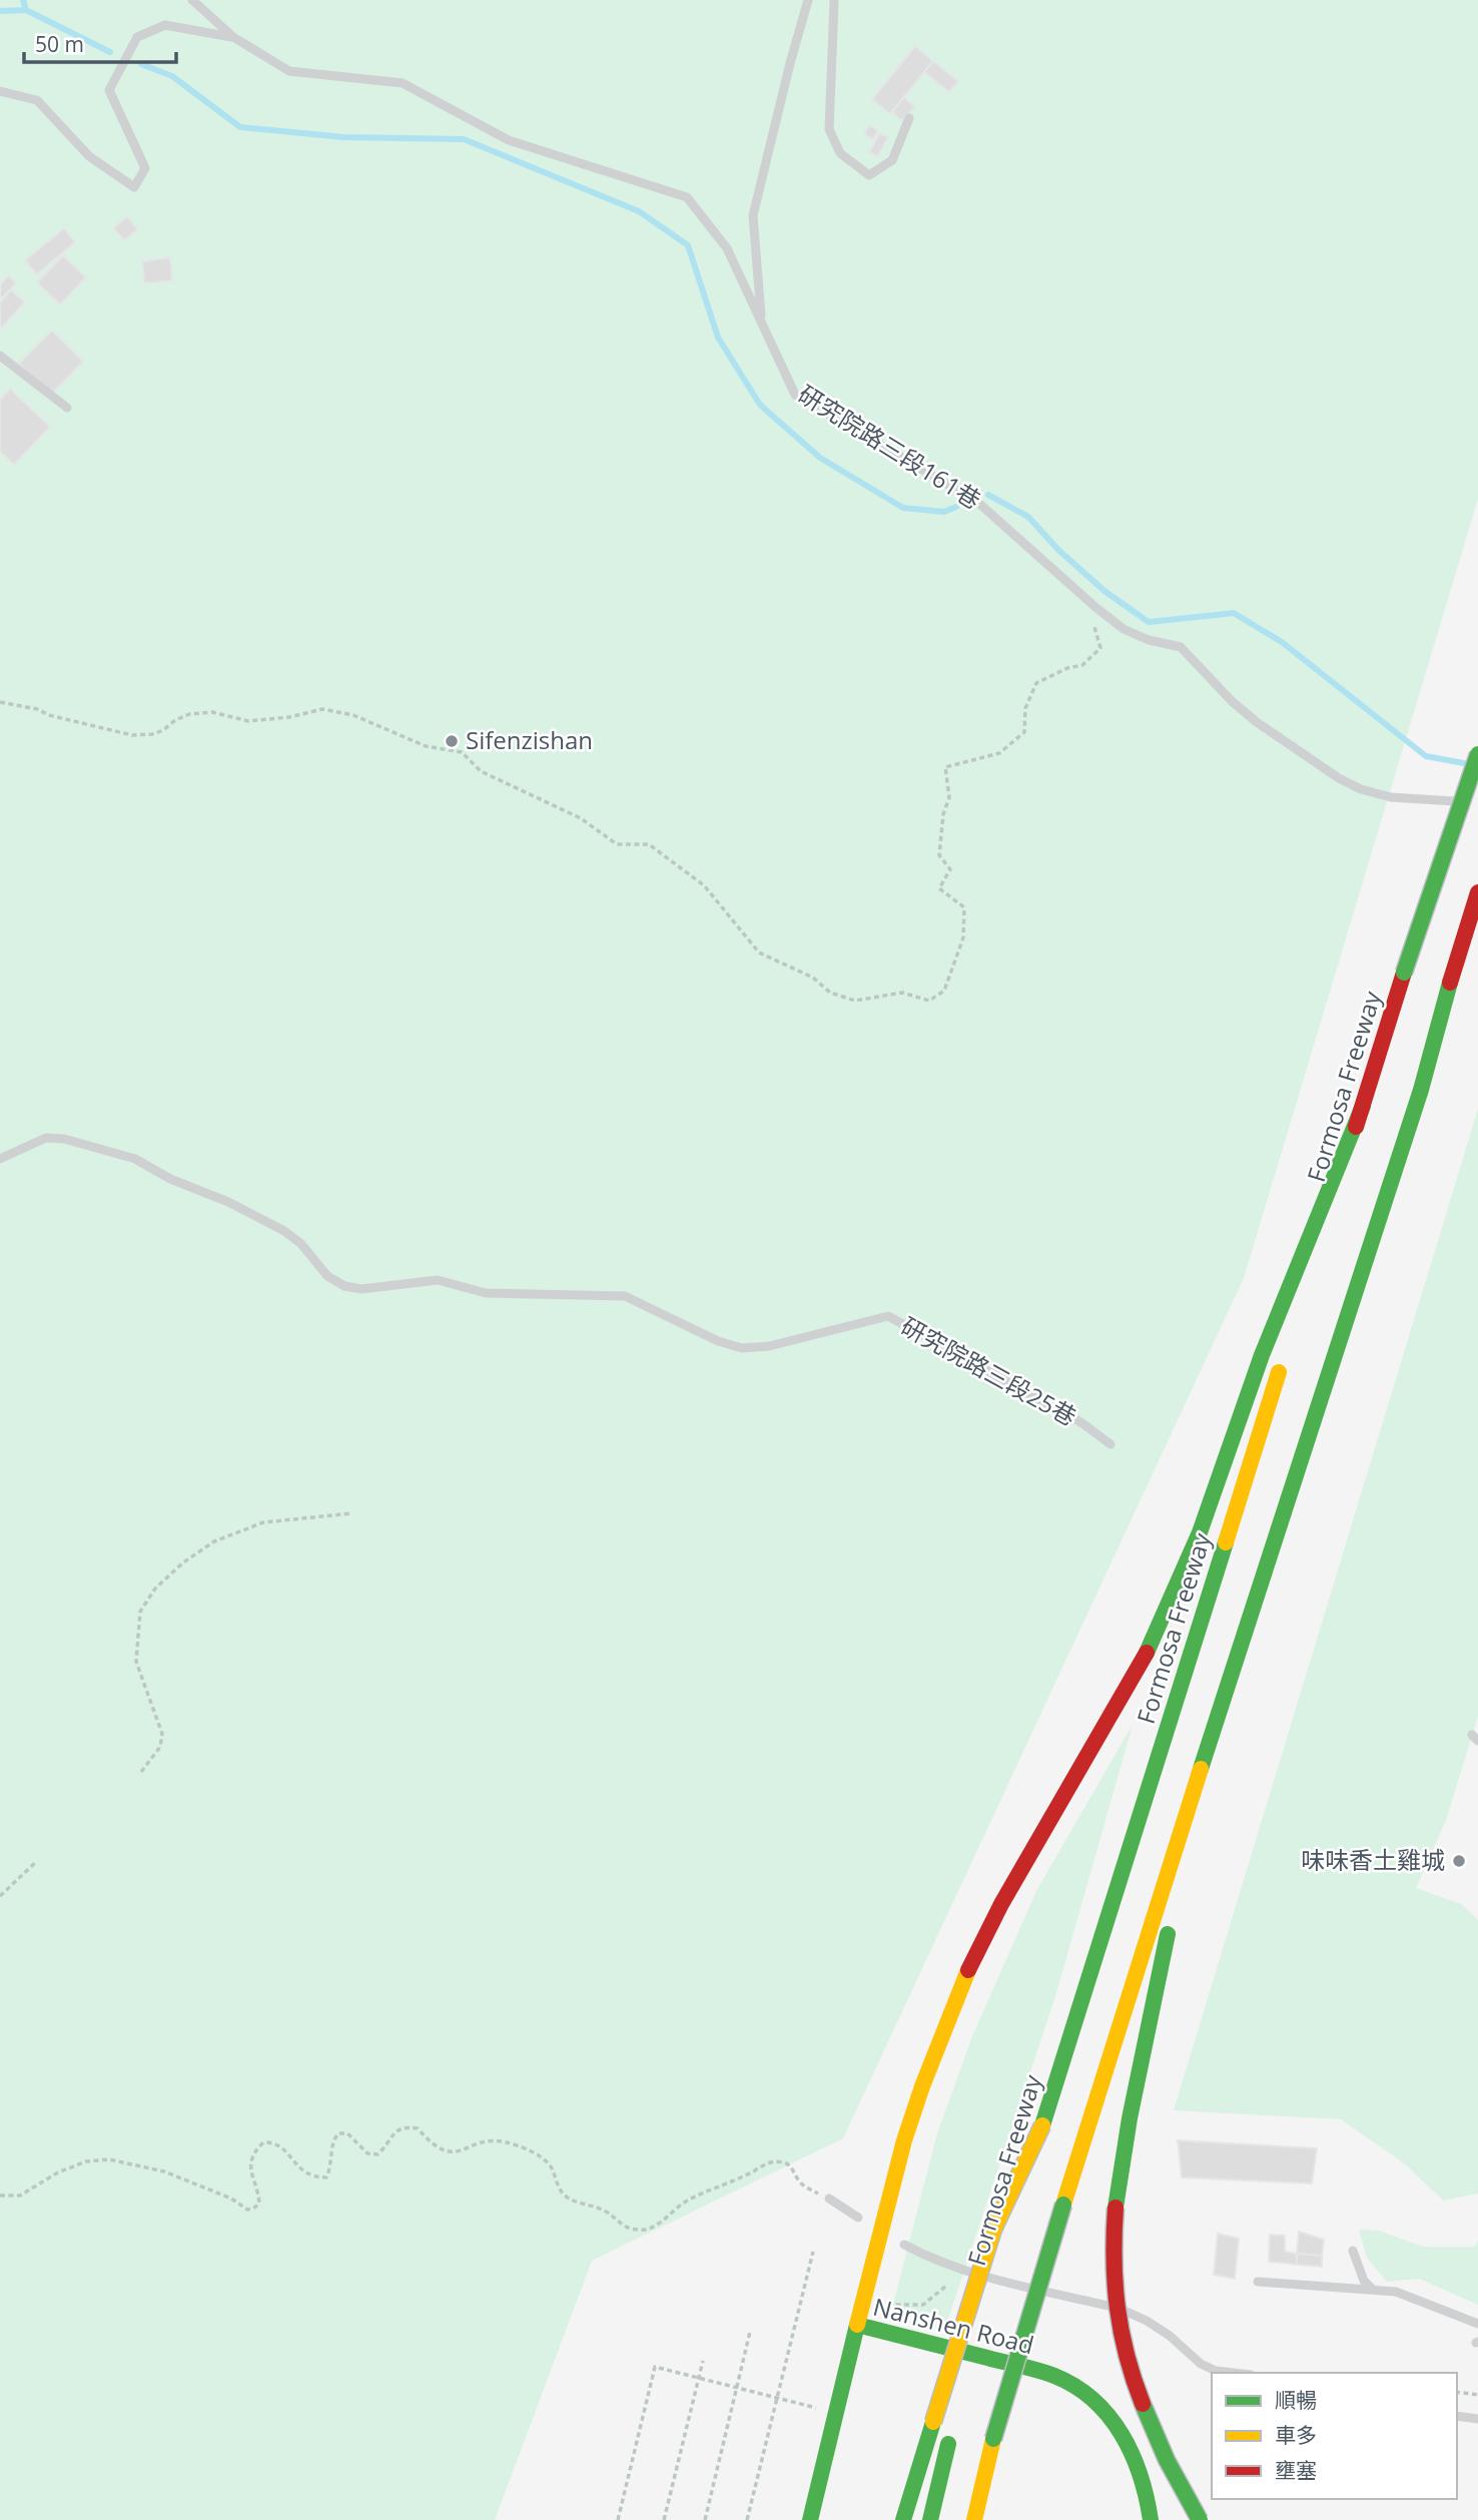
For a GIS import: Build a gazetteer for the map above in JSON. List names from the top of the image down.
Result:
{
  "streets": {
    "main road": ["Formosa Freeway", "Nanshen Road"],
    "lane": ["研究院路三段161巷", "研究院路三段25巷"]
  },
  "places": ["Sifenzishan", "味味香土雞城"],
  "legend": ["順暢", "車多", "壅塞"],
  "scale_bar": "50 m"
}
